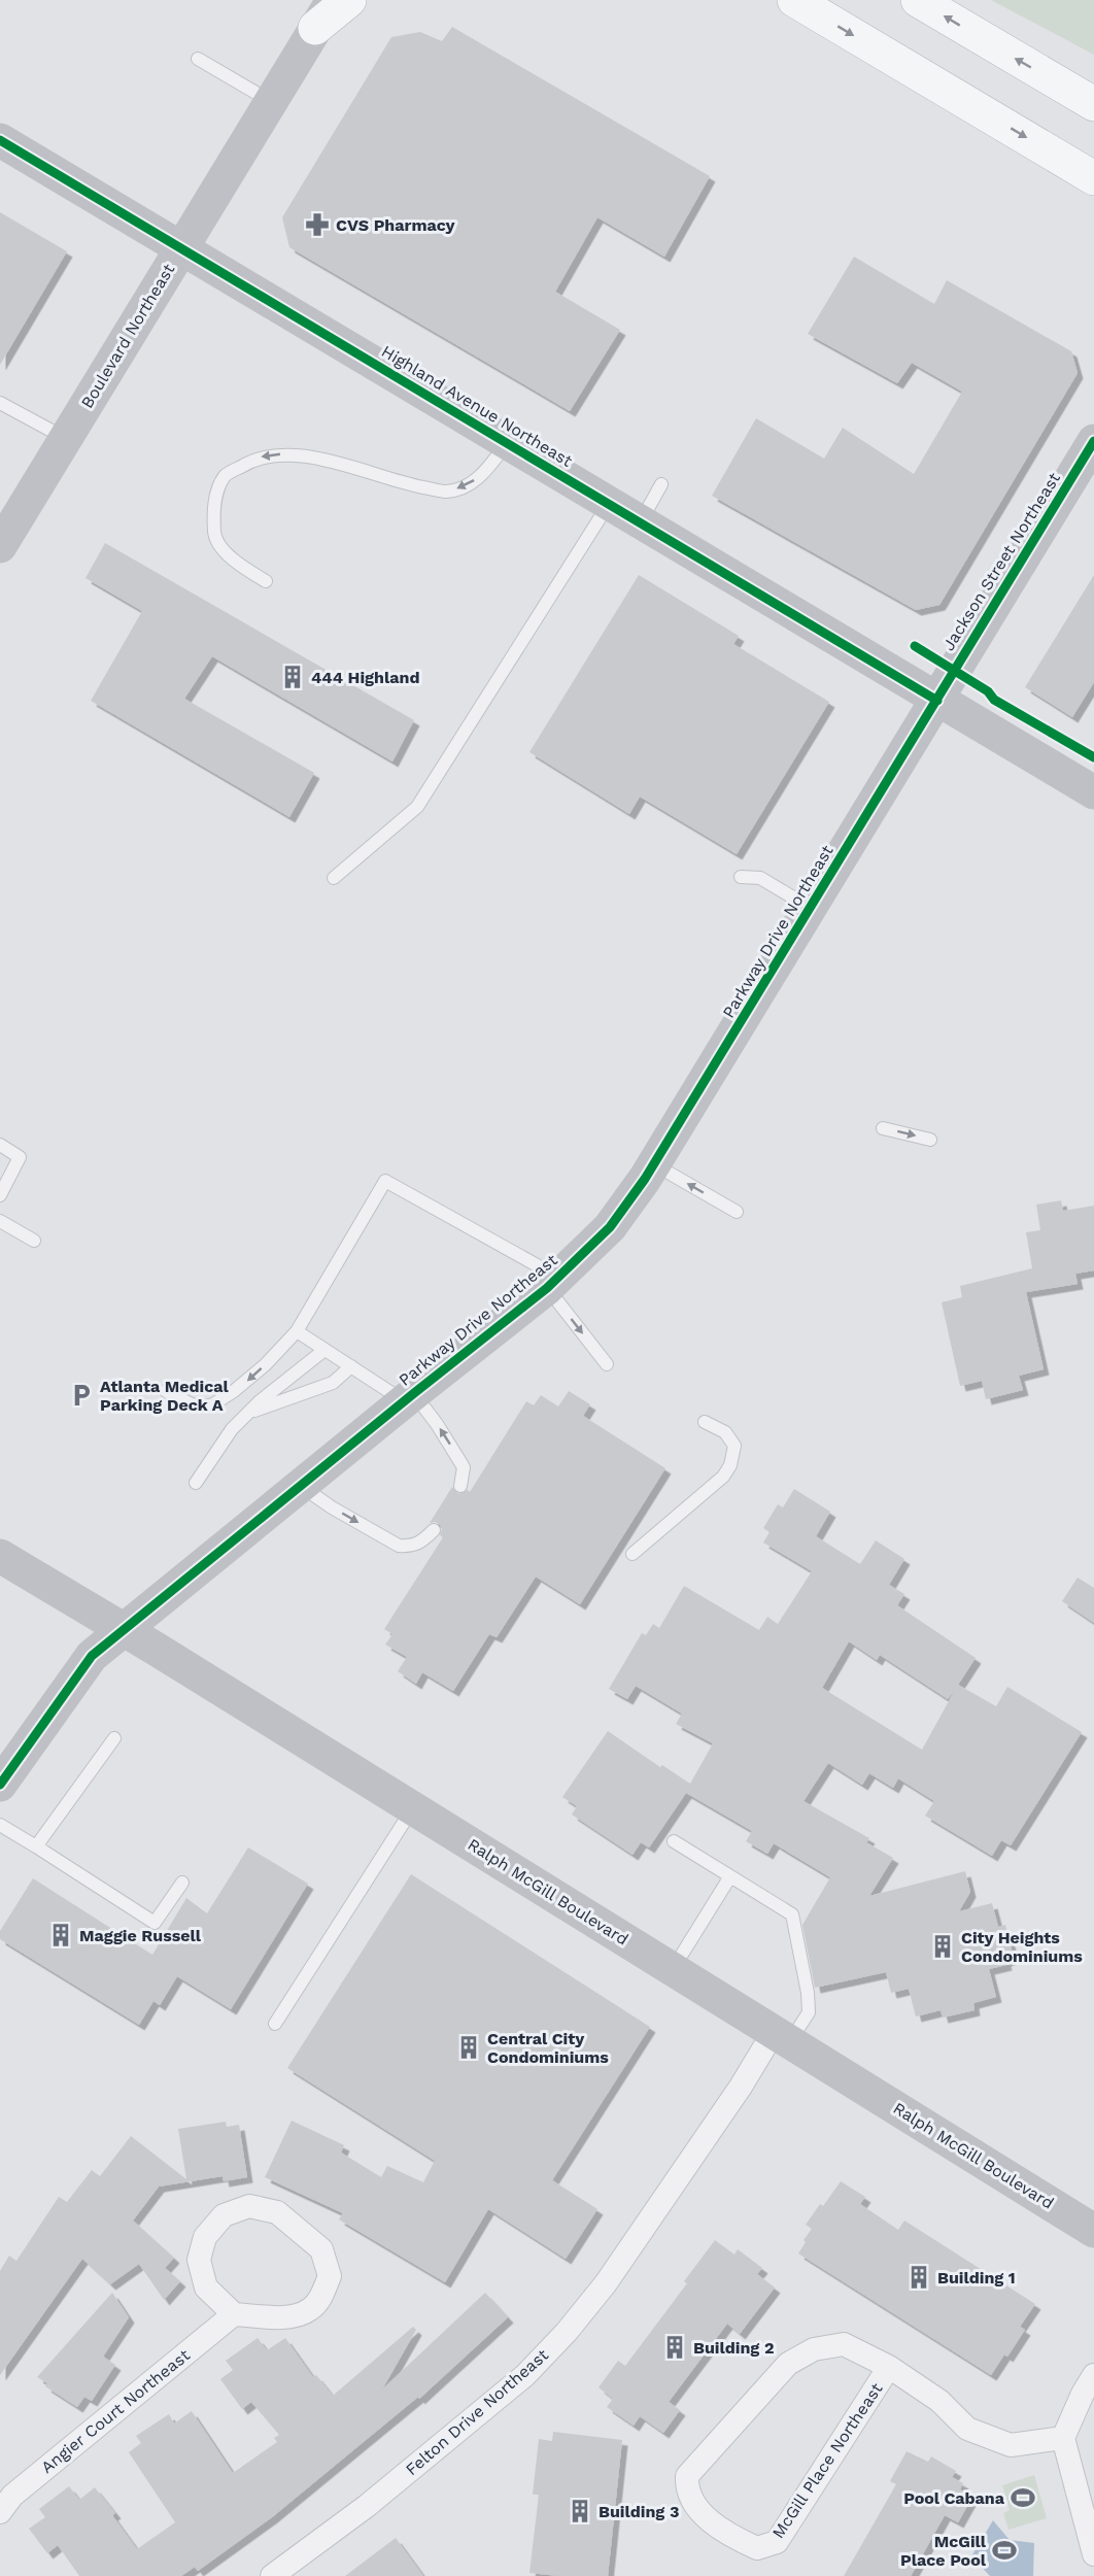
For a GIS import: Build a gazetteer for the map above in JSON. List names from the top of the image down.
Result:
{
  "streets": {
    "main road": [
      "Boulevard Northeast",
      "Highland Avenue Northeast",
      "Jackson Street Northeast",
      "Parkway Drive Northeast",
      "Ralph McGill Boulevard"
    ],
    "street": ["Angier Court Northeast", "Felton Drive Northeast", "McGill Place Northeast"]
  },
  "crossings": [
    ["Boulevard Northeast", "Highland Avenue Northeast"],
    ["Highland Avenue Northeast", "Jackson Street Northeast"],
    ["Highland Avenue Northeast", "Parkway Drive Northeast"],
    ["Jackson Street Northeast", "Parkway Drive Northeast"],
    ["Parkway Drive Northeast", "Ralph McGill Boulevard"],
    ["Ralph McGill Boulevard", "Felton Drive Northeast"]
  ],
  "places": {
    "pharmacy": ["CVS Pharmacy"],
    "building": [
      "444 Highland",
      "Maggie Russell",
      "City Heights Condominiums",
      "Central City Condominiums",
      "Building 1",
      "Building 2",
      "Building 3"
    ],
    "parking": ["Atlanta Medical Parking Deck A"],
    "sports": ["Pool Cabana", "McGill Place Pool"]
  }
}
